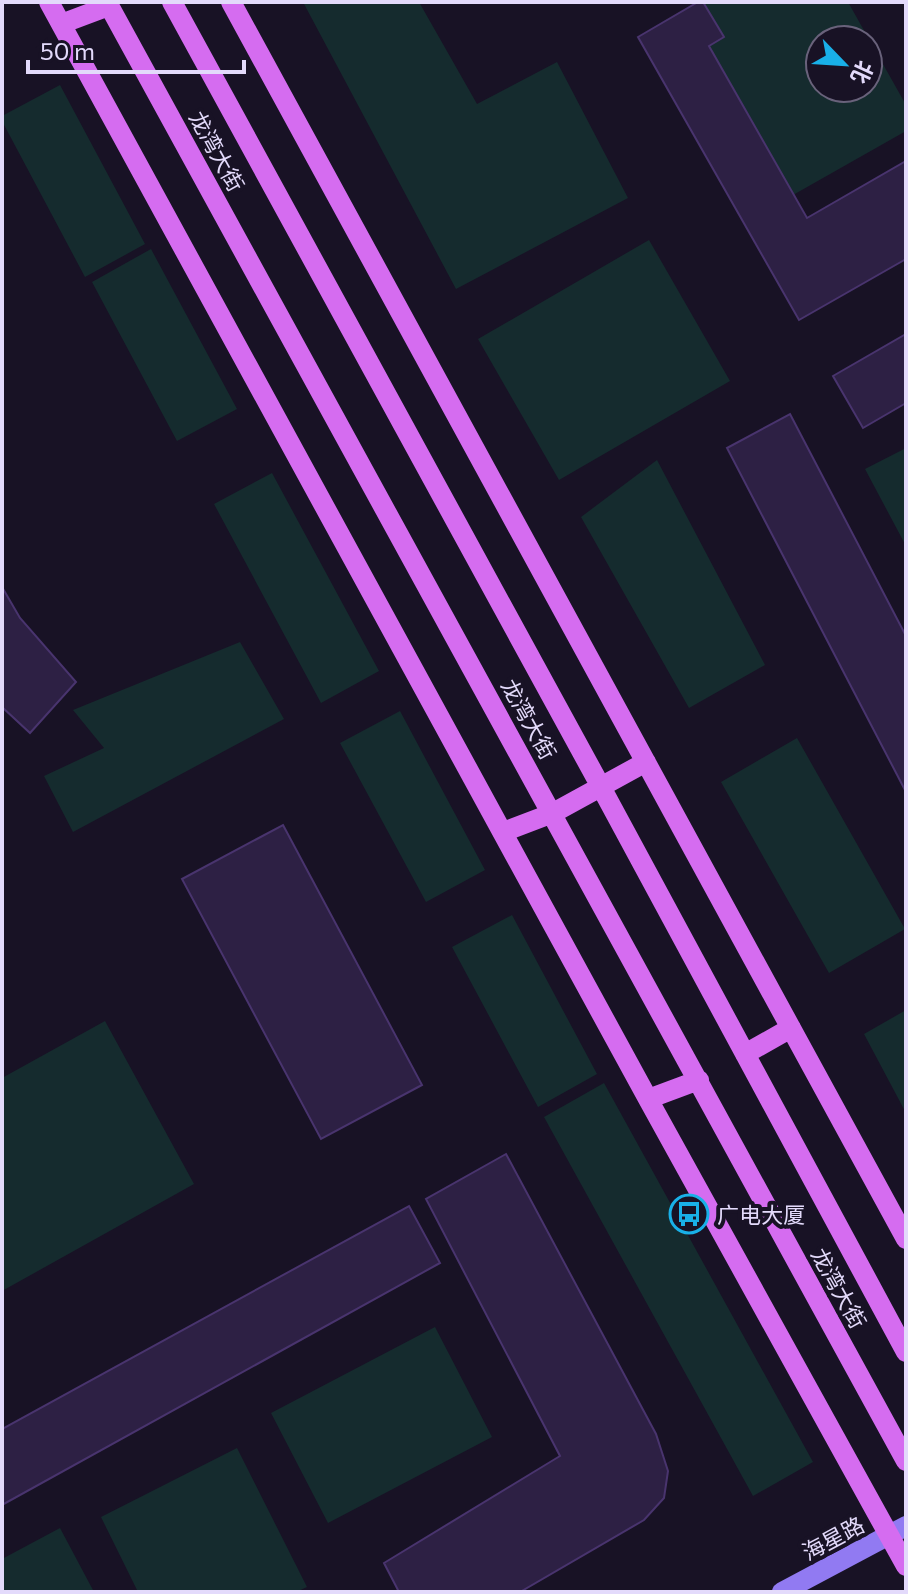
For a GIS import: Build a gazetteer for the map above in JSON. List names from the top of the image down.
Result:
{
  "streets": {
    "main road": ["龙湾大街", "海星路"]
  },
  "places": {
    "bus stop": ["广电大厦"]
  },
  "scale_bar": "50 m",
  "north": "bottom right"
}
